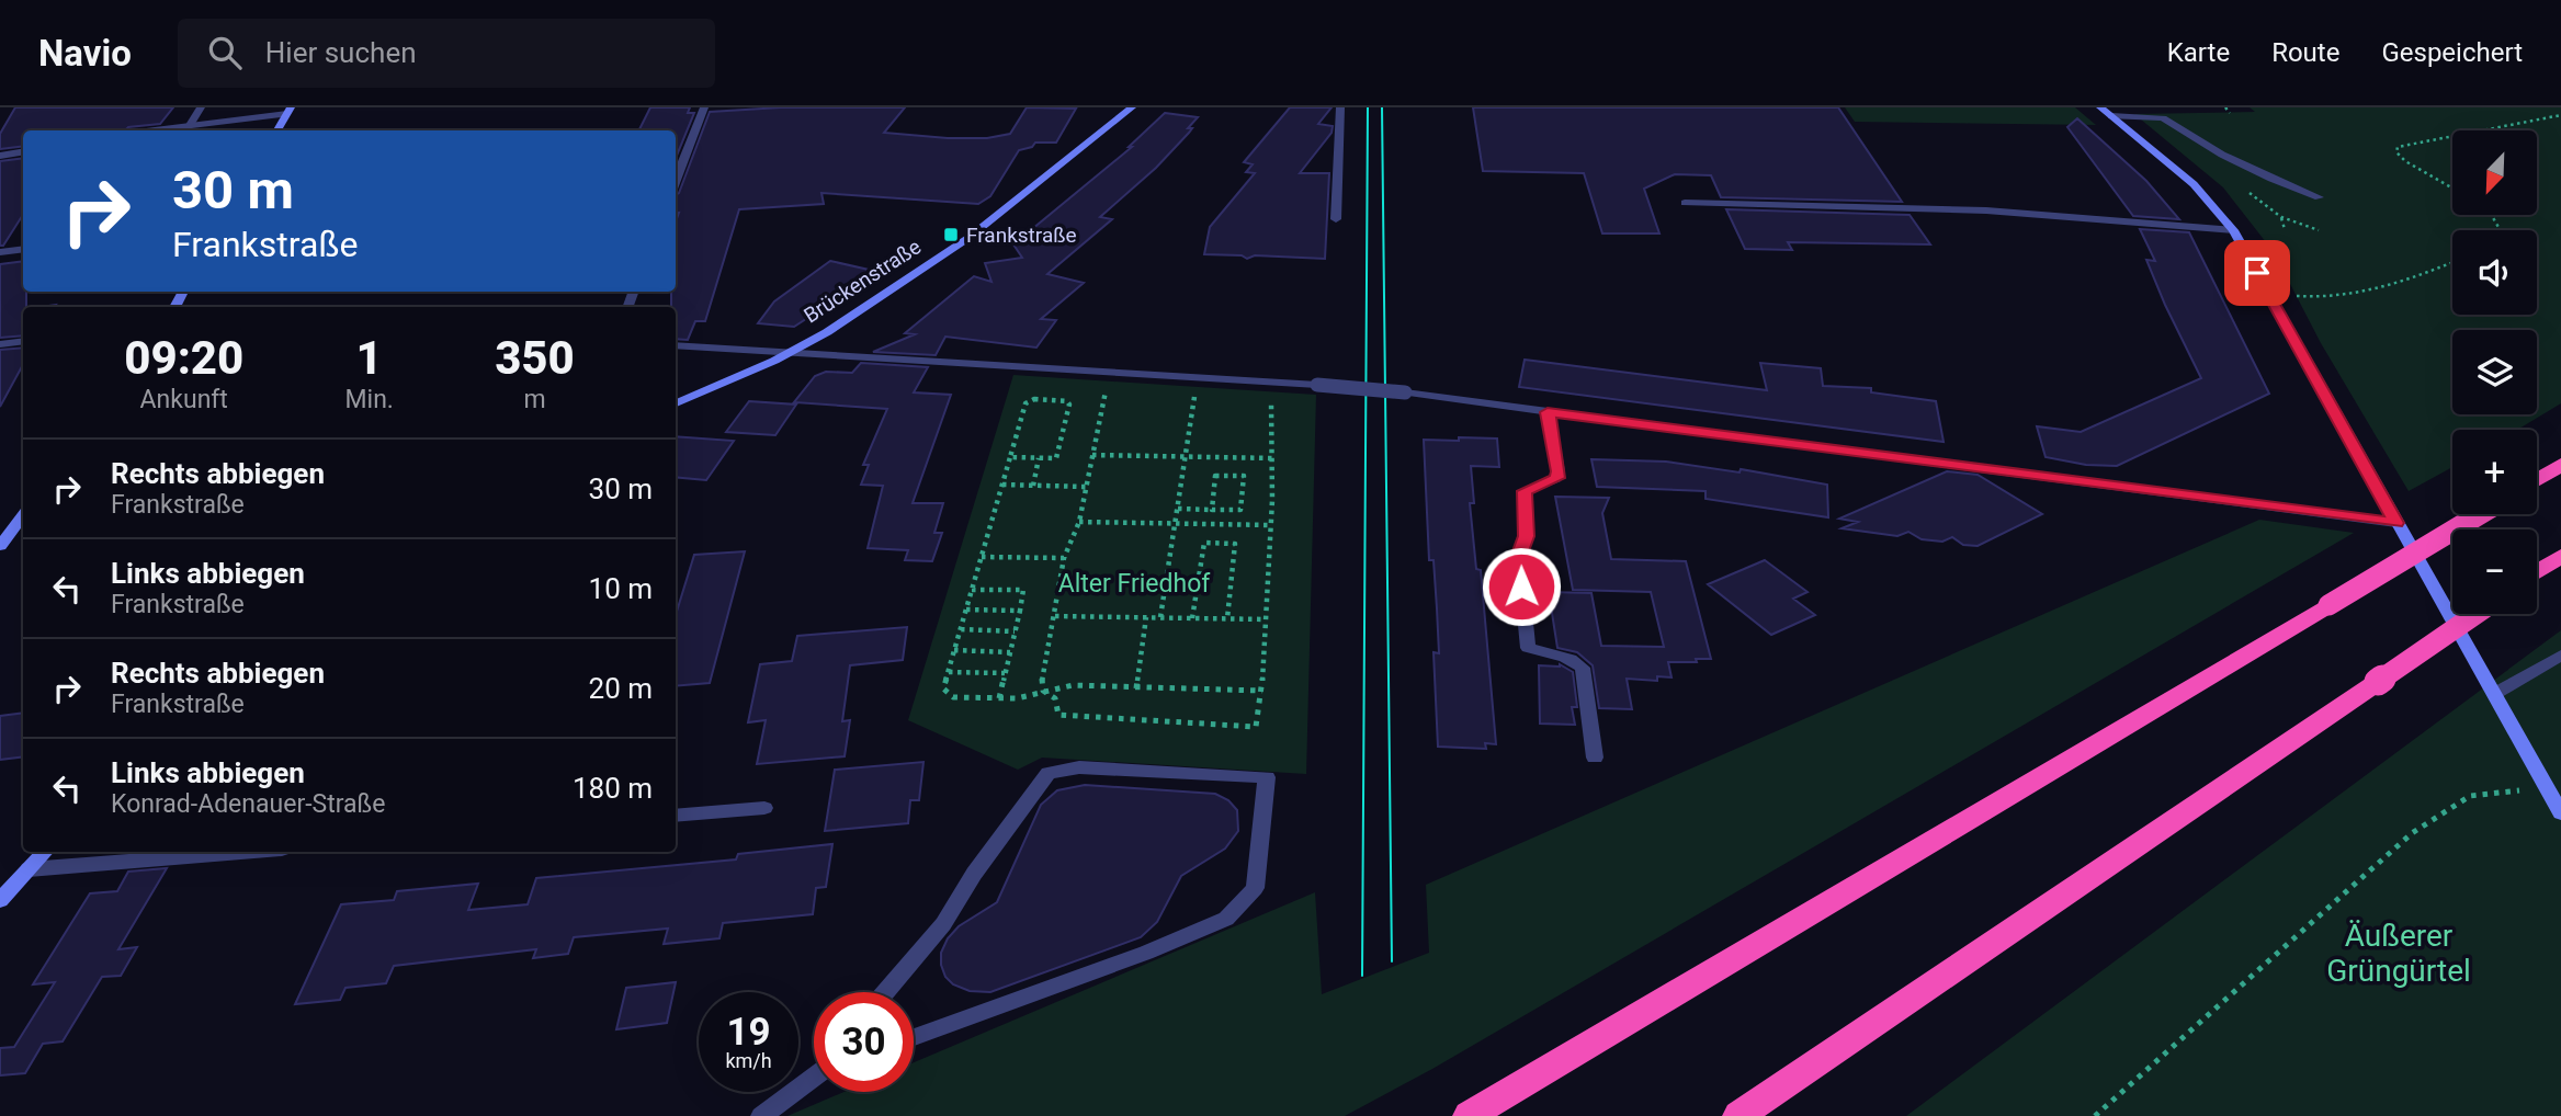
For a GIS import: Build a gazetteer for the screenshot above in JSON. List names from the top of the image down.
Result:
{
  "streets": {
    "street": ["Brückenstraße"]
  },
  "parks": ["Alter Friedhof", "Äußerer Grüngürtel"],
  "places": {
    "transit": ["Frankstraße"]
  },
  "north": "bottom left",
  "page": {
    "header": "Navio",
    "search": "Hier suchen",
    "nav": ["Karte", "Route", "Gespeichert"],
    "map_buttons": ["+", "−"],
    "turn": ["30 m", "Frankstraße"],
    "eta": [
      "09:20",
      "Ankunft",
      "1",
      "Min.",
      "350",
      "m"
    ],
    "list": [
      {
        "name": "Rechts abbiegen",
        "note": "Frankstraße",
        "value": "30 m"
      },
      {
        "name": "Links abbiegen",
        "note": "Frankstraße",
        "value": "10 m"
      },
      {
        "name": "Rechts abbiegen",
        "note": "Frankstraße",
        "value": "20 m"
      },
      {
        "name": "Links abbiegen",
        "note": "Konrad-Adenauer-Straße",
        "value": "180 m"
      }
    ],
    "speed": "19 km/h",
    "limit": "30"
  }
}
